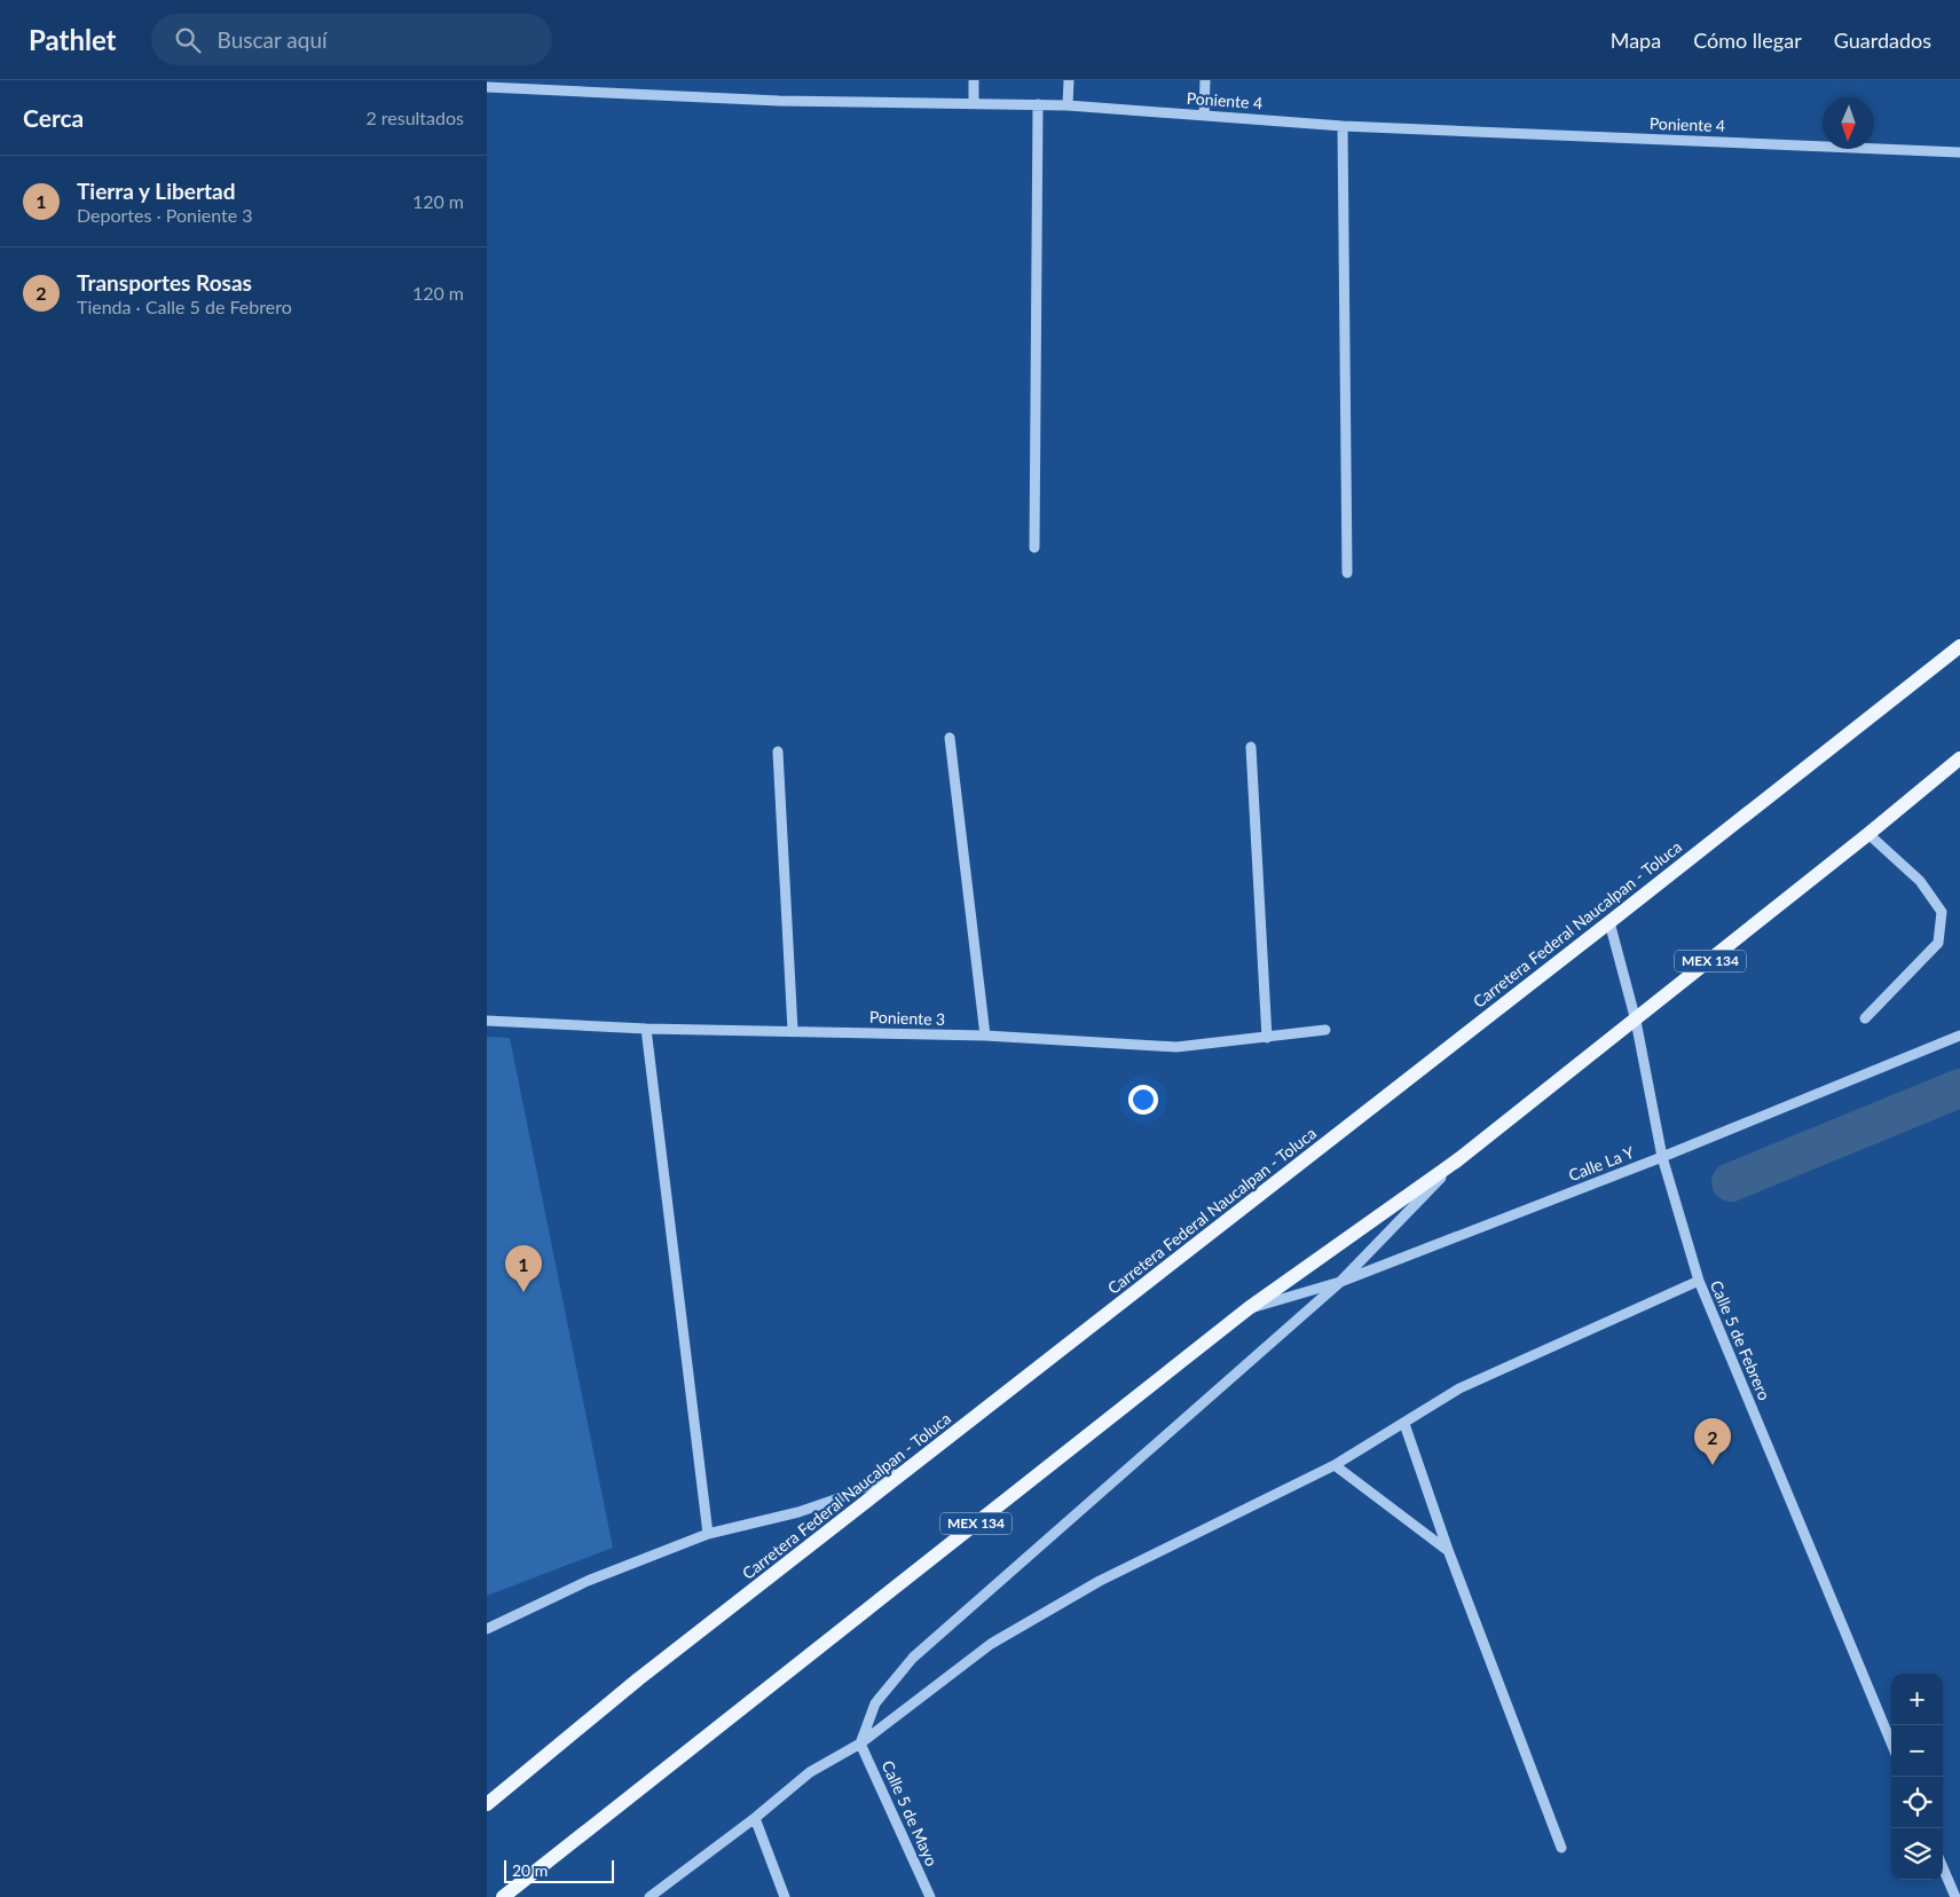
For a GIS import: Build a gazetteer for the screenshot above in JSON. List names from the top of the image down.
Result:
{
  "streets": {
    "main road": ["Carretera Federal Naucalpan - Toluca", "MEX 134"],
    "street": [
      "Poniente 4",
      "Poniente 3",
      "Calle La Y",
      "Calle 5 de Febrero",
      "Calle 5 de Mayo"
    ]
  },
  "crossings": [
    ["Carretera Federal Naucalpan - Toluca", "Calle 5 de Febrero"],
    ["MEX 134", "Calle La Y"],
    ["MEX 134", "Calle 5 de Febrero"],
    ["Calle La Y", "Calle 5 de Febrero"]
  ],
  "scale_bar": "20 m",
  "north": "bottom",
  "page": {
    "header": "Pathlet",
    "search": "Buscar aquí",
    "nav": ["Mapa", "Cómo llegar", "Guardados"],
    "heading": ["Cerca", "2 resultados"],
    "list": [
      {
        "mark": "1",
        "name": "Tierra y Libertad",
        "note": "Deportes · Poniente 3",
        "value": "120 m"
      },
      {
        "mark": "2",
        "name": "Transportes Rosas",
        "note": "Tienda · Calle 5 de Febrero",
        "value": "120 m"
      }
    ],
    "pins": ["1", "2"],
    "map_buttons": ["+", "−"],
    "scale": "20 m"
  }
}
